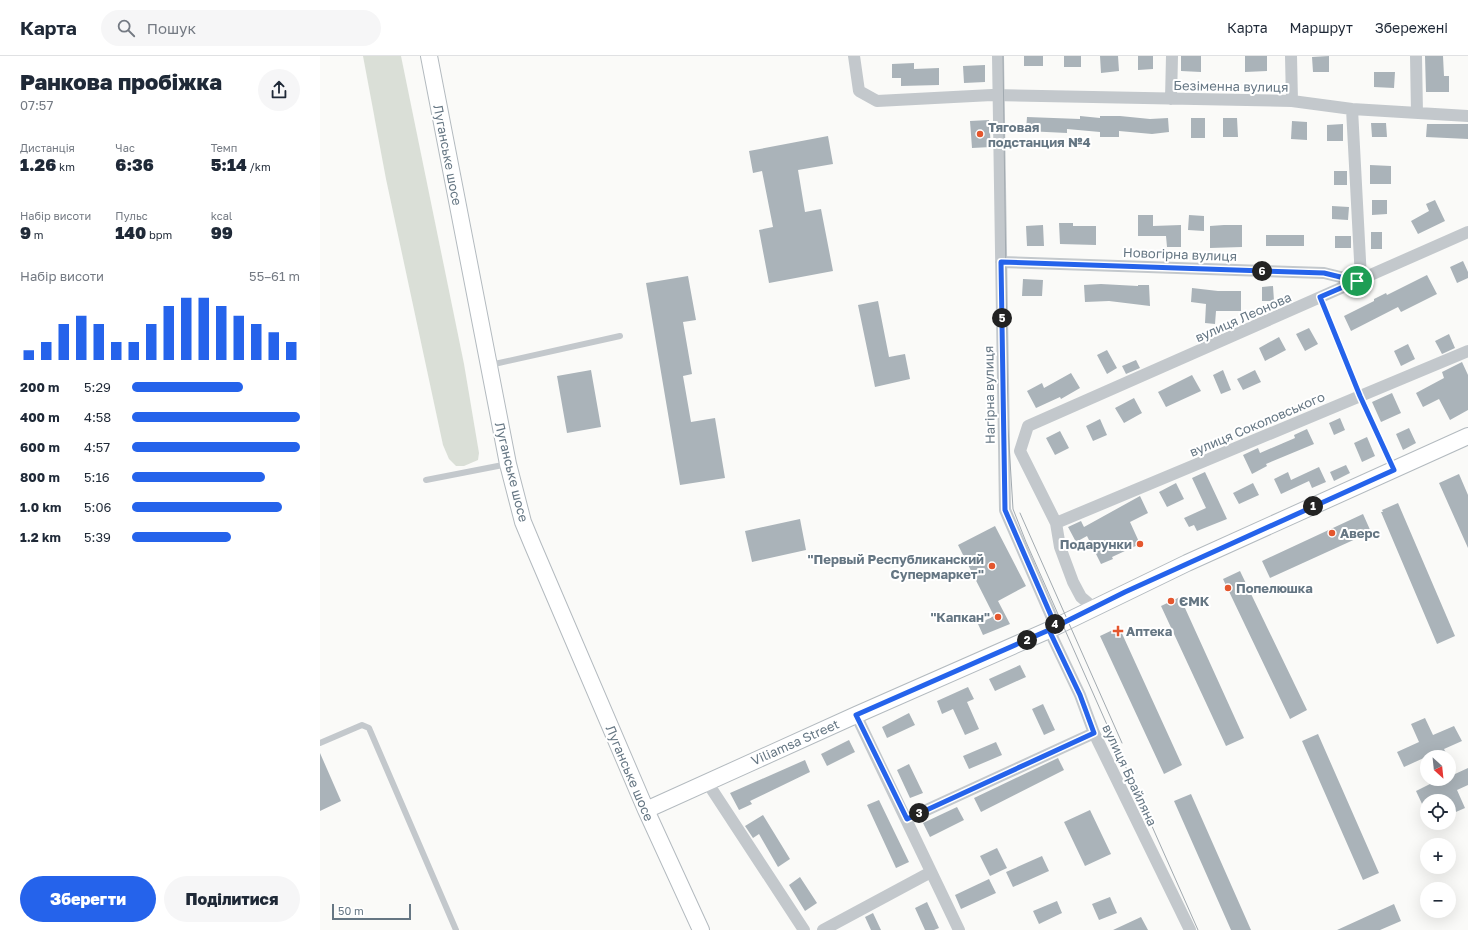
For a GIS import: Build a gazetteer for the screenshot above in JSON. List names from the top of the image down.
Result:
{
  "streets": {
    "main road": ["Луганське шосе", "Viliamsa Street"],
    "street": [
      "Безіменна вулиця",
      "Новогірна вулиця",
      "вулиця Леонова",
      "Нагірна вулиця",
      "вулиця Соколовського",
      "вулиця Брайляна"
    ]
  },
  "crossings": [
    ["Безіменна вулиця", "Нагірна вулиця"],
    ["Луганське шосе", "Viliamsa Street"],
    ["Новогірна вулиця", "вулиця Леонова"],
    ["Новогірна вулиця", "Нагірна вулиця"],
    ["вулиця Леонова", "вулиця Соколовського"],
    ["Нагірна вулиця", "Viliamsa Street"],
    ["Нагірна вулиця", "вулиця Брайляна"],
    ["Viliamsa Street", "вулиця Брайляна"]
  ],
  "places": {
    "other": [
      "Тяговая подстанция №4",
      "Аверс",
      "Подарунки",
      "\"Первый Республиканский Супермаркет\"",
      "Попелюшка",
      "ЄМК",
      "\"Капкан\""
    ],
    "health": ["Аптека"]
  },
  "scale_bar": "50 m",
  "north": "bottom right",
  "page": {
    "header": "Карта",
    "search": "Пошук",
    "nav": ["Карта", "Маршрут", "Збережені"],
    "heading": ["Ранкова пробіжка", "07:57"],
    "stats": [
      ["Дистанція", "1.26 km"],
      ["Час", "6:36"],
      ["Темп", "5:14 /km"],
      ["Набір висоти", "9 m"],
      ["Пульс", "140 bpm"],
      ["kcal", "99"]
    ],
    "chart": ["Набір висоти", "55–61 m"],
    "pins": [
      "6",
      "5",
      "1",
      "4",
      "2",
      "3"
    ],
    "list": [
      {
        "name": "200 m",
        "note": "5:29"
      },
      {
        "name": "400 m",
        "note": "4:58"
      },
      {
        "name": "600 m",
        "note": "4:57"
      },
      {
        "name": "800 m",
        "note": "5:16"
      },
      {
        "name": "1.0 km",
        "note": "5:06"
      },
      {
        "name": "1.2 km",
        "note": "5:39"
      }
    ],
    "map_buttons": ["+", "−"],
    "buttons": ["Зберегти", "Поділитися"],
    "scale": "50 m"
  }
}
